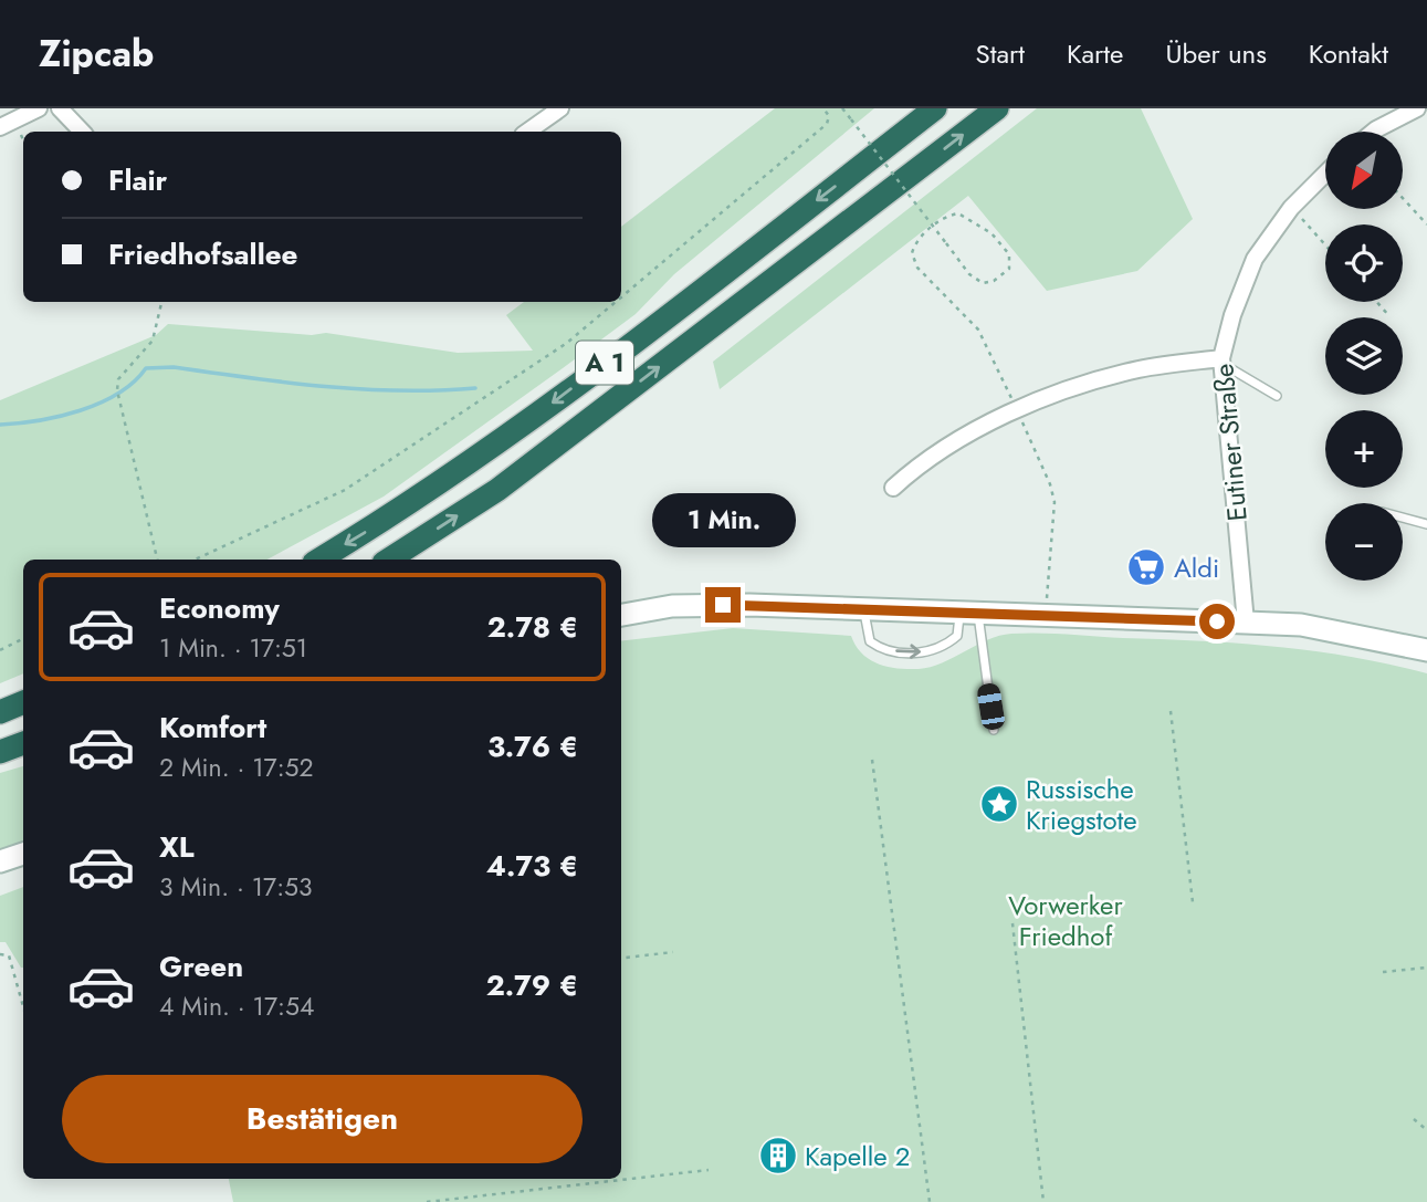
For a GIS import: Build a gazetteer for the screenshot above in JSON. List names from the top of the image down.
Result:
{
  "streets": {
    "highway": ["A 1"],
    "street": ["Eutiner Straße"]
  },
  "parks": ["Vorwerker Friedhof"],
  "places": {
    "supermarket": ["Aldi"],
    "place": ["Russische Kriegstote"],
    "building": ["Kapelle 2"]
  },
  "north": "bottom left",
  "page": {
    "header": "Zipcab",
    "nav": [
      "Start",
      "Karte",
      "Über uns",
      "Kontakt"
    ],
    "map_buttons": ["+", "−"],
    "banner": ["Flair", "Friedhofsallee"],
    "bubble": "1 Min.",
    "list": [
      {
        "name": "Economy",
        "note": "1 Min. · 17:51",
        "value": "2.78 €"
      },
      {
        "name": "Komfort",
        "note": "2 Min. · 17:52",
        "value": "3.76 €"
      },
      {
        "name": "XL",
        "note": "3 Min. · 17:53",
        "value": "4.73 €"
      },
      {
        "name": "Green",
        "note": "4 Min. · 17:54",
        "value": "2.79 €"
      }
    ],
    "buttons": "Bestätigen"
  }
}
